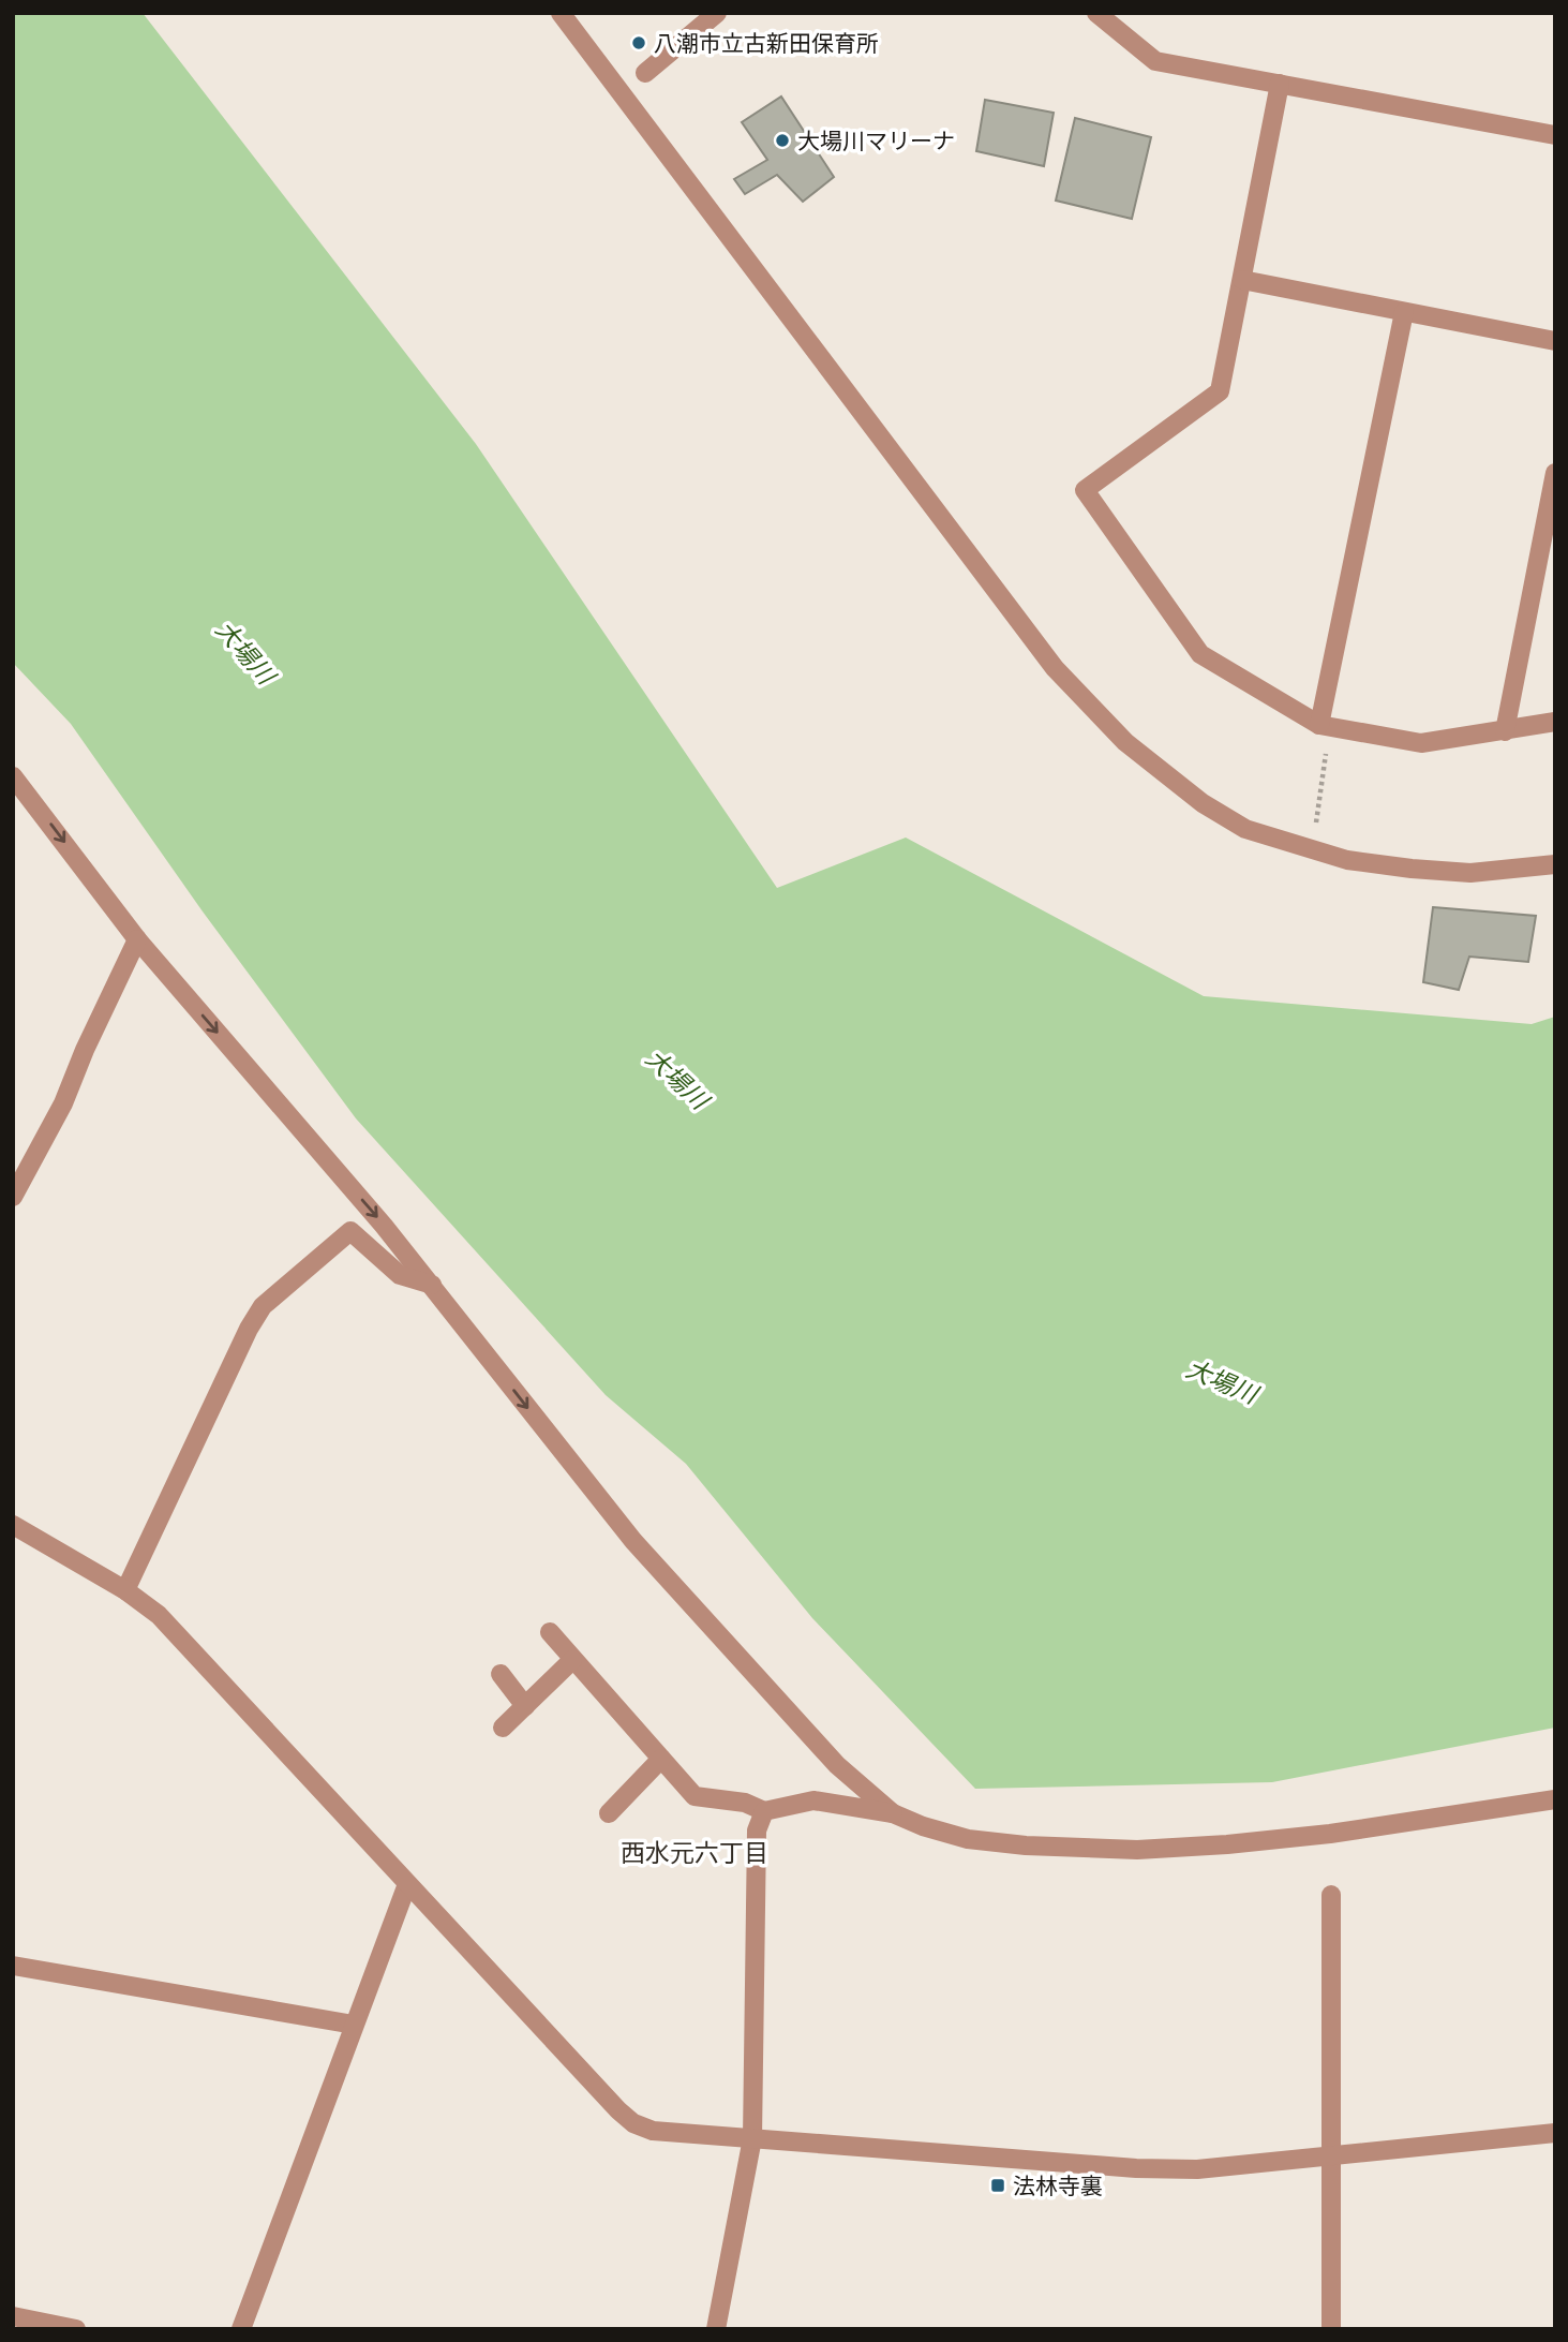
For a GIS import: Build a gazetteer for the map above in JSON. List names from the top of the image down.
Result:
{
  "districts": ["西水元六丁目"],
  "water": ["大場川"],
  "places": {
    "other": ["八潮市立古新田保育所", "大場川マリーナ"],
    "transit": ["法林寺裏"]
  }
}
